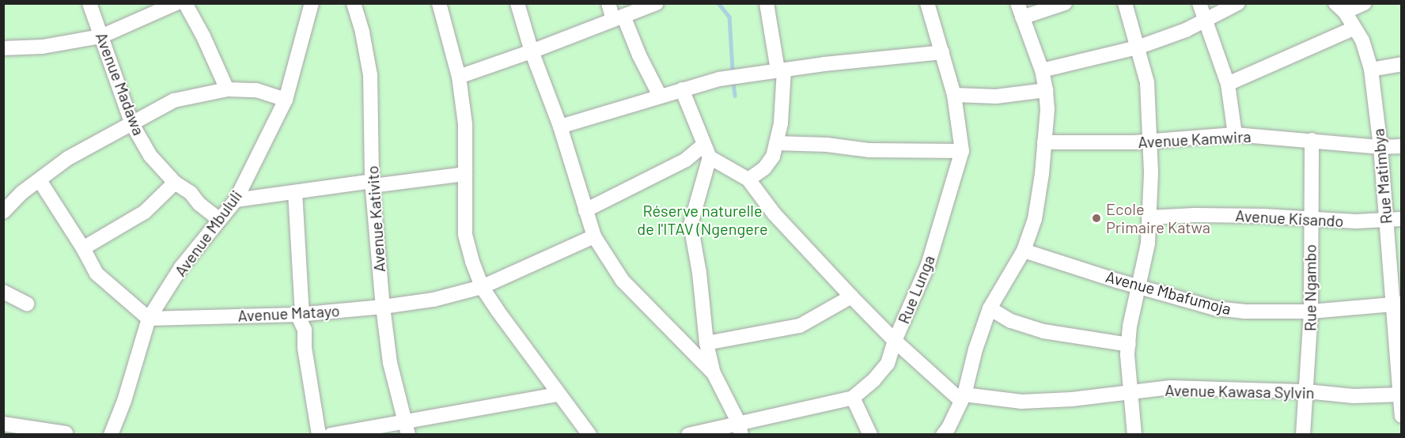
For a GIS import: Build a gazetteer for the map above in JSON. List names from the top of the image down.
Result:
{
  "streets": {
    "street": [
      "Avenue Madawa",
      "Avenue Kamwira",
      "Rue Matimbya",
      "Avenue Kisando",
      "Avenue Kativito",
      "Avenue Mbululi",
      "Rue Ngambo",
      "Rue Lunga",
      "Avenue Mbafumoja",
      "Avenue Matayo",
      "Avenue Kawasa Sylvin"
    ]
  },
  "crossings": [
    ["Avenue Madawa", "Avenue Mbululi"],
    ["Avenue Kamwira", "Rue Matimbya"],
    ["Avenue Kamwira", "Rue Ngambo"],
    ["Rue Matimbya", "Avenue Kisando"],
    ["Rue Matimbya", "Avenue Mbafumoja"],
    ["Rue Matimbya", "Avenue Kawasa Sylvin"],
    ["Avenue Kisando", "Rue Ngambo"],
    ["Avenue Kativito", "Avenue Matayo"],
    ["Avenue Mbululi", "Avenue Matayo"],
    ["Rue Ngambo", "Avenue Mbafumoja"],
    ["Rue Ngambo", "Avenue Kawasa Sylvin"]
  ],
  "parks": ["Réserve naturelle de l'ITAV (Ngengere"],
  "places": ["Ecole Primaire Katwa"]
}
